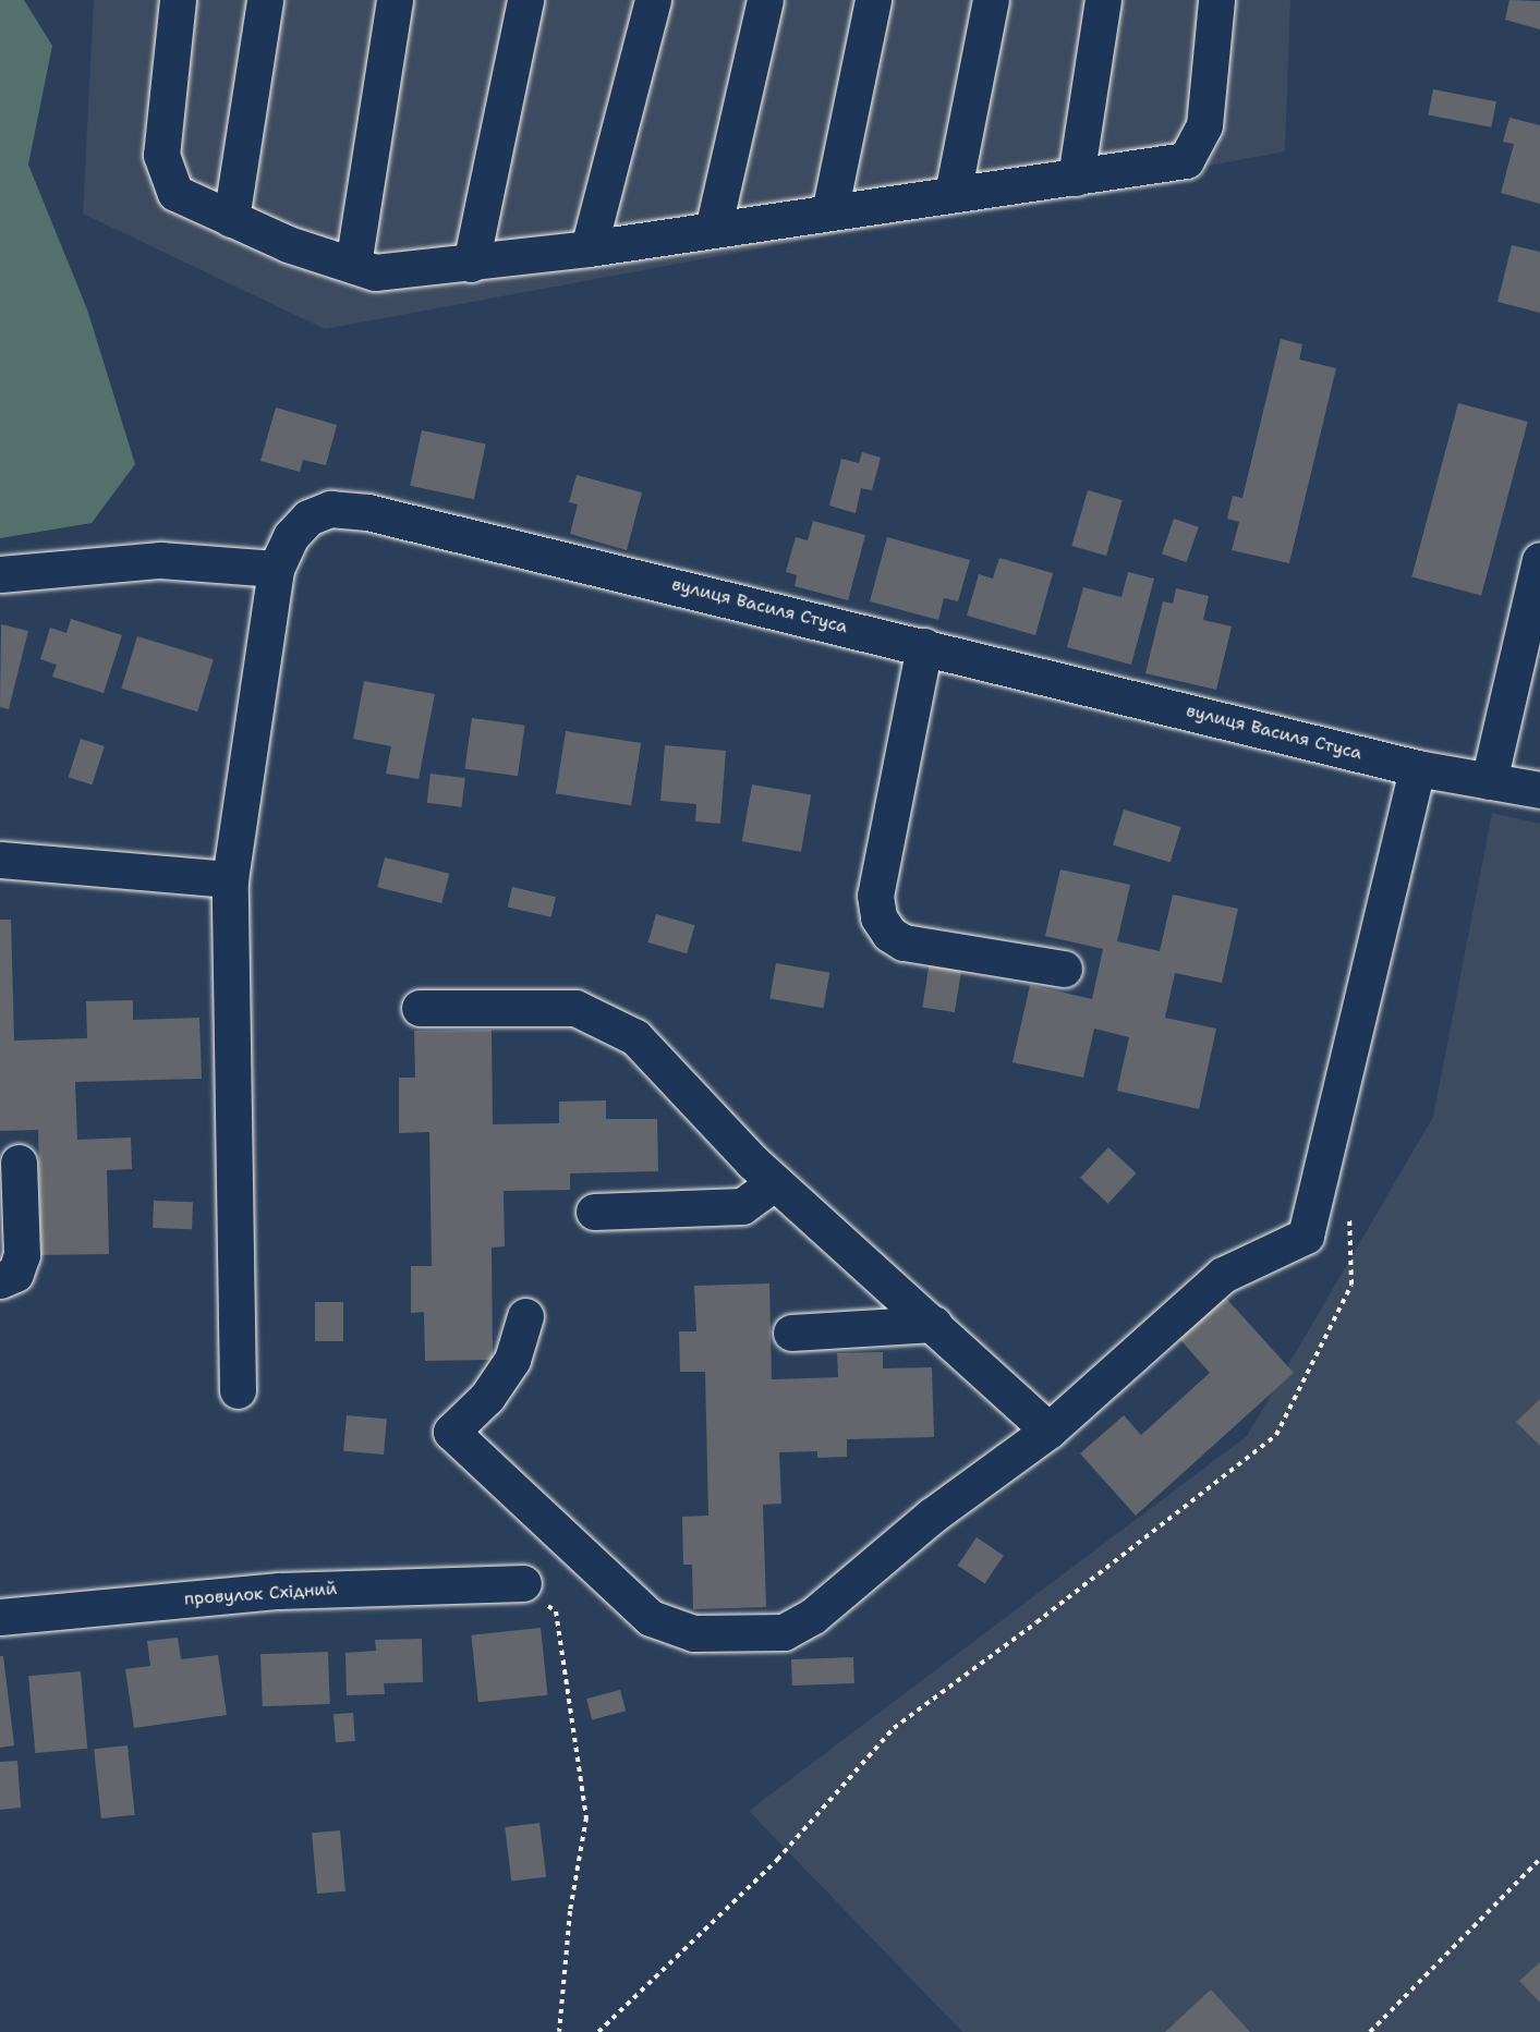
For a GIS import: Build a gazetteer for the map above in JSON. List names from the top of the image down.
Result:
{
  "streets": {
    "street": ["вулиця Василя Стуса", "провулок Східний"]
  }
}
